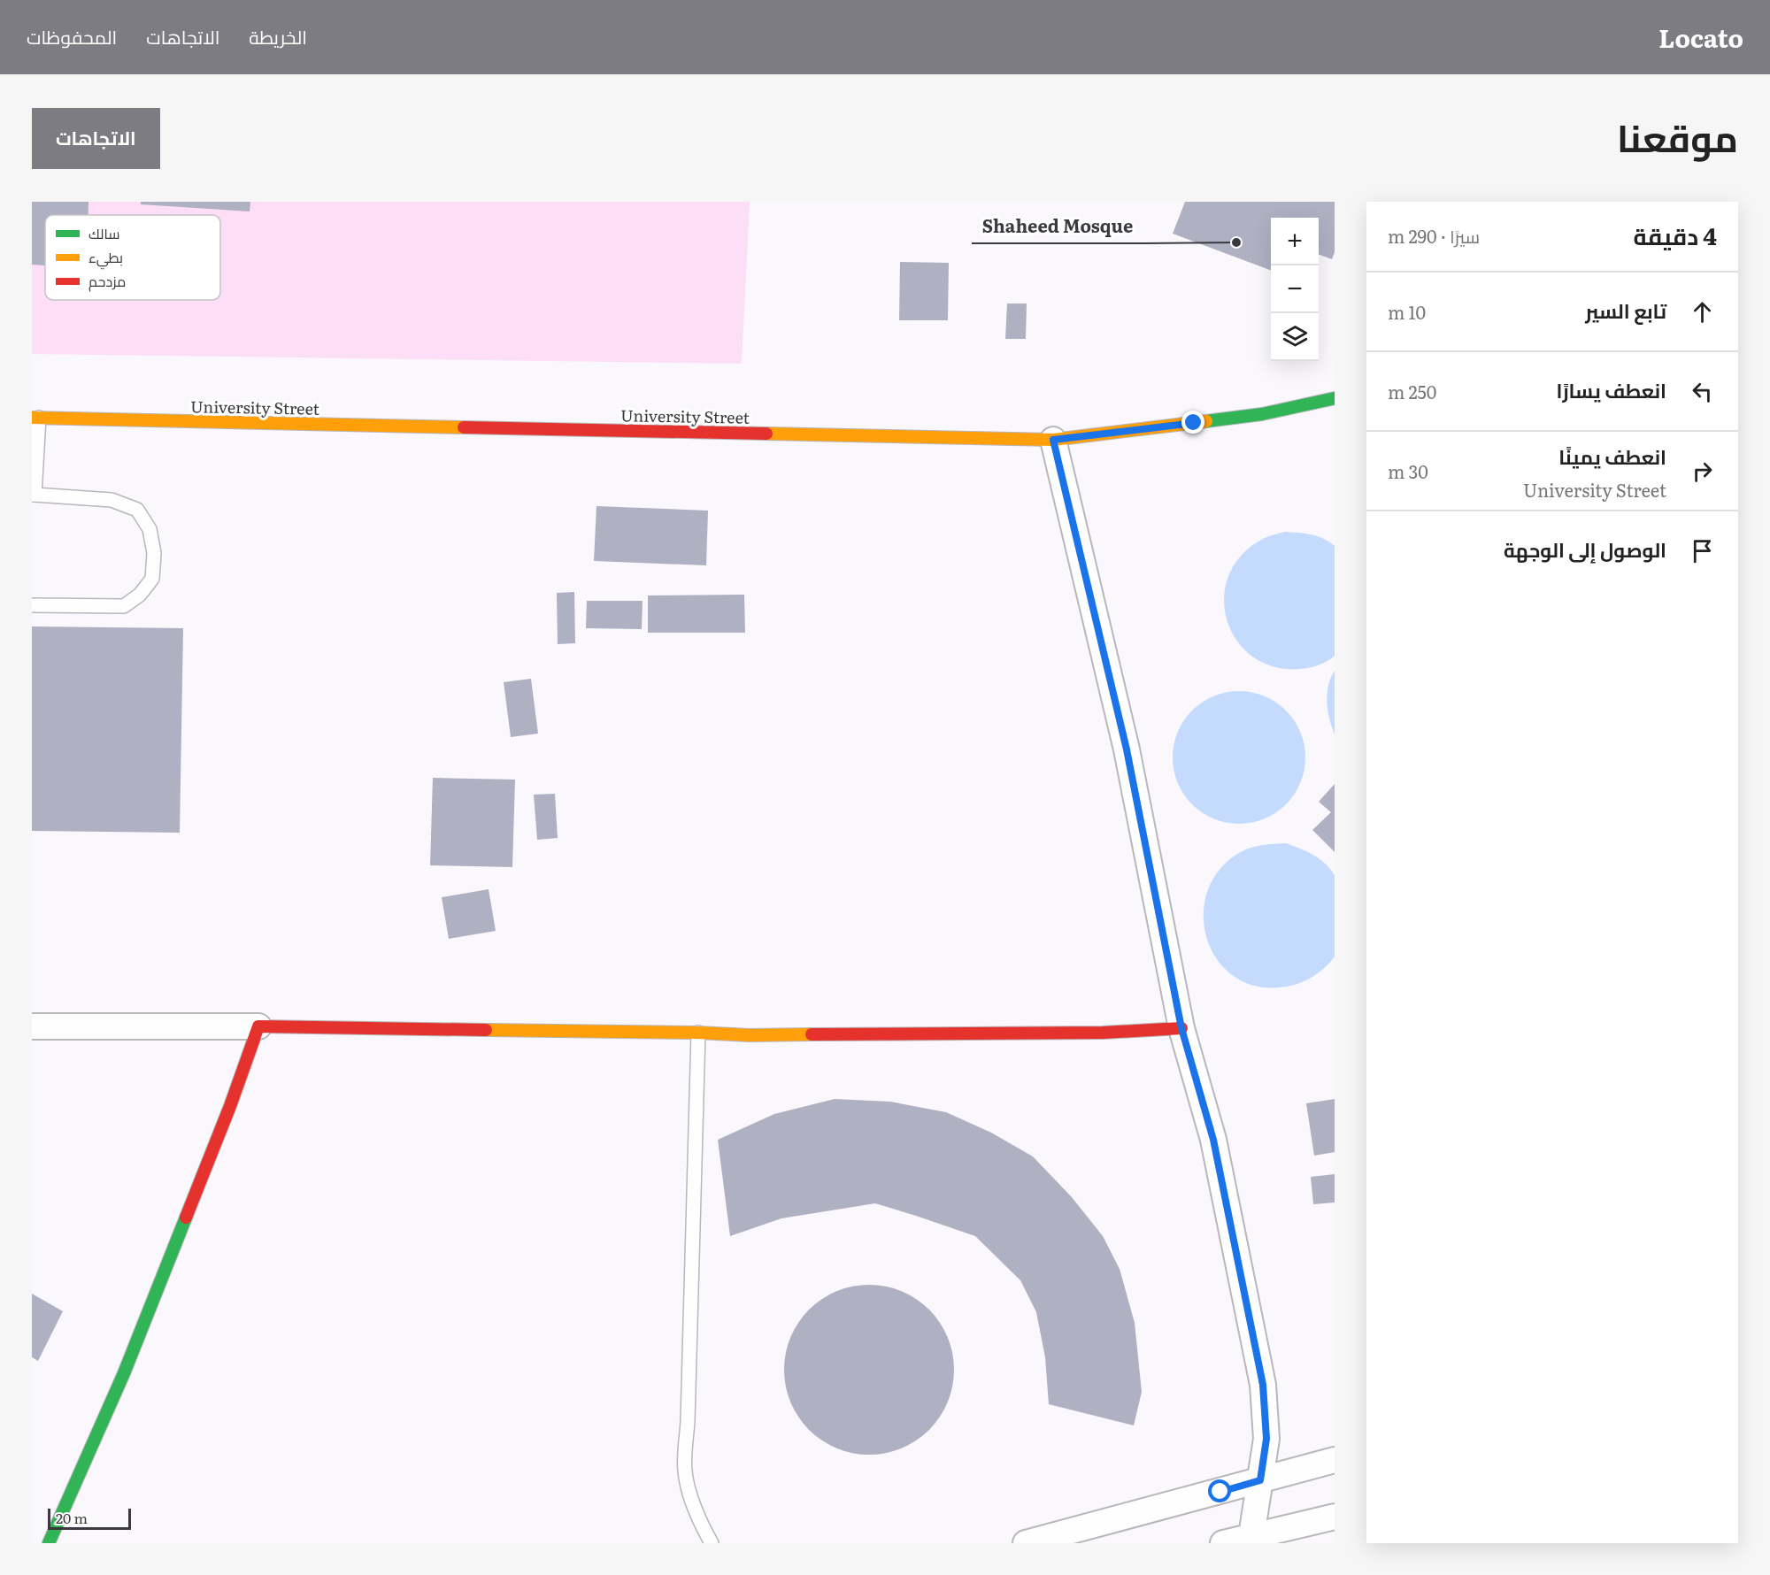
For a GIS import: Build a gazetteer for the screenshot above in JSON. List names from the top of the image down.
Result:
{
  "streets": {
    "street": ["University Street"]
  },
  "places": ["Shaheed Mosque"],
  "legend": ["سالك", "بطيء", "مزدحم"],
  "scale_bar": "20 m",
  "page": {
    "header": "Locato",
    "nav": ["الخريطة", "الاتجاهات", "المحفوظات"],
    "title": "موقعنا",
    "buttons": "الاتجاهات",
    "heading": ["4 دقيقة", "سيرًا · 290 m"],
    "map_buttons": ["+", "−"],
    "list": [
      ["تابع السير", "10 m"],
      ["انعطف يسارًا", "250 m"],
      ["انعطف يمينًا", "University Street", "30 m"],
      "الوصول إلى الوجهة"
    ],
    "scale": "20 m"
  }
}
